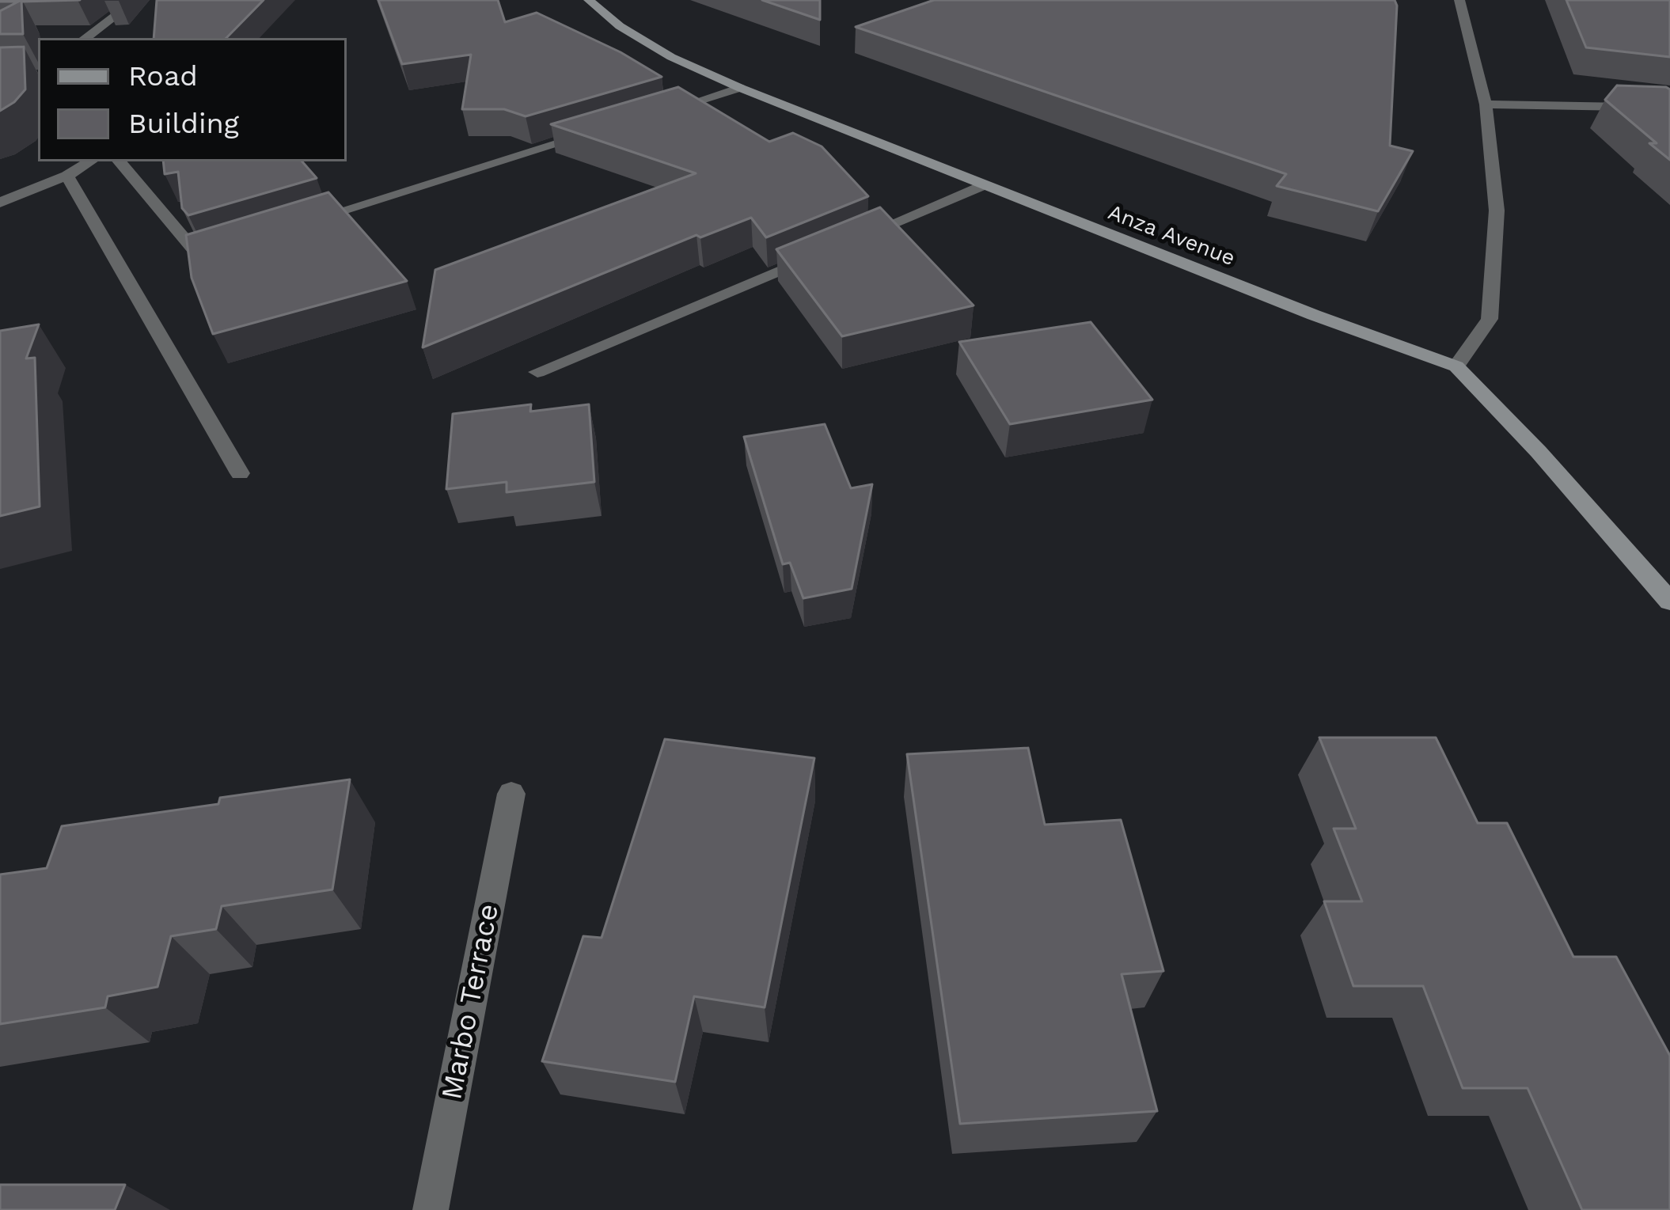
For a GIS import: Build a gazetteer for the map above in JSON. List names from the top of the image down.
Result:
{
  "streets": {
    "street": ["Anza Avenue", "Marbo Terrace"]
  },
  "legend": ["Road", "Building"]
}
